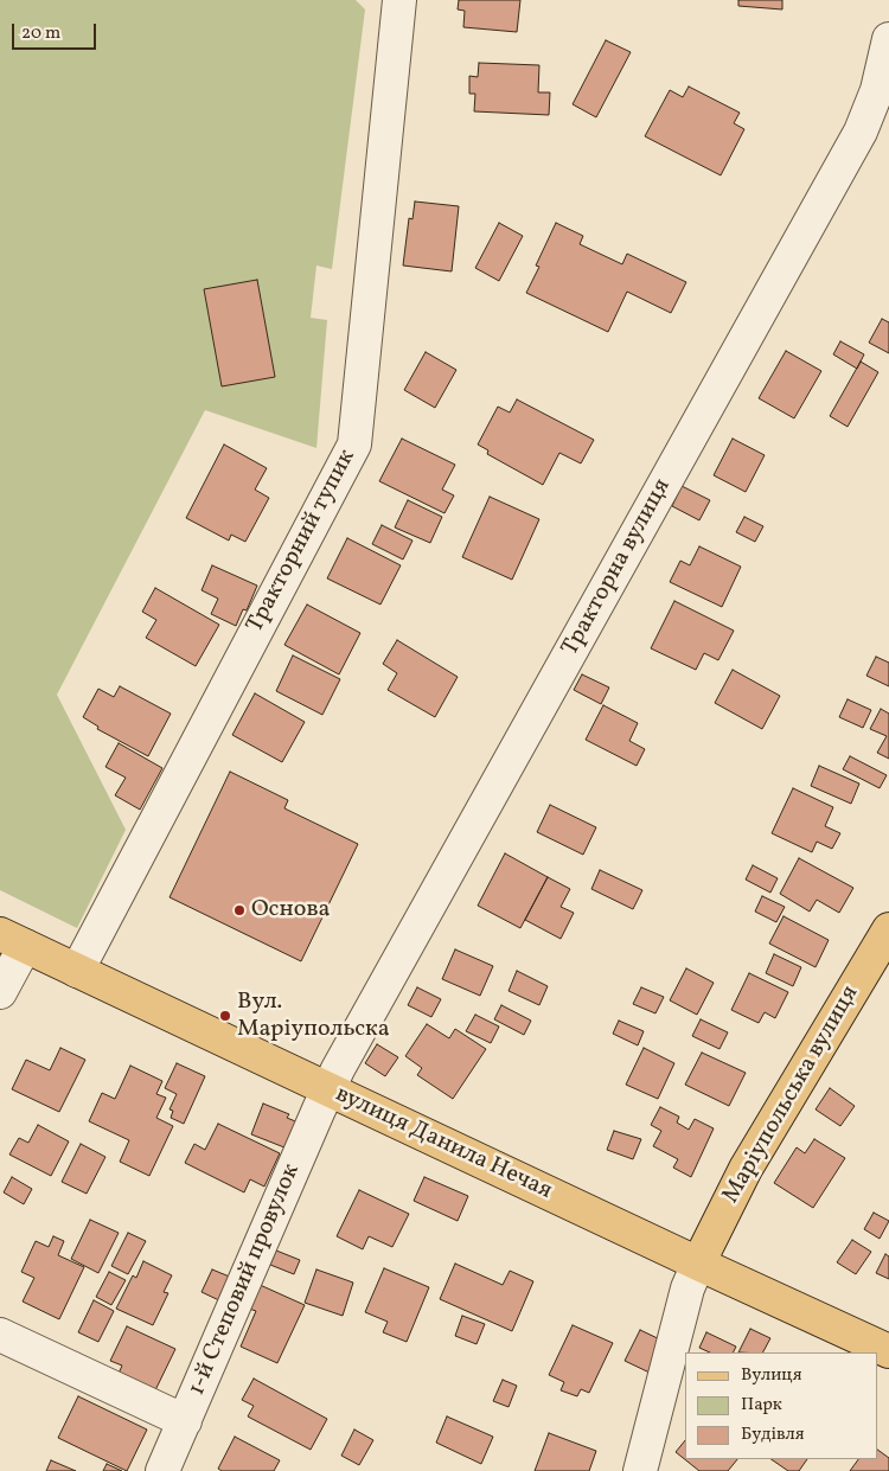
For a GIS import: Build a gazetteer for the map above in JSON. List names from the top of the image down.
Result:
{
  "streets": {
    "main road": ["Маріупольська вулиця", "вулиця Данила Нечая"],
    "street": ["Тракторний тупик", "Тракторна вулиця", "1-й Степовий провулок"]
  },
  "crossings": [
    ["Тракторний тупик", "вулиця Данила Нечая"],
    ["Тракторна вулиця", "вулиця Данила Нечая"],
    ["Тракторна вулиця", "1-й Степовий провулок"],
    ["Маріупольська вулиця", "вулиця Данила Нечая"],
    ["вулиця Данила Нечая", "1-й Степовий провулок"]
  ],
  "places": ["Основа", "Вул. Маріупольска"],
  "legend": ["Вулиця", "Парк", "Будівля"],
  "scale_bar": "20 m"
}
